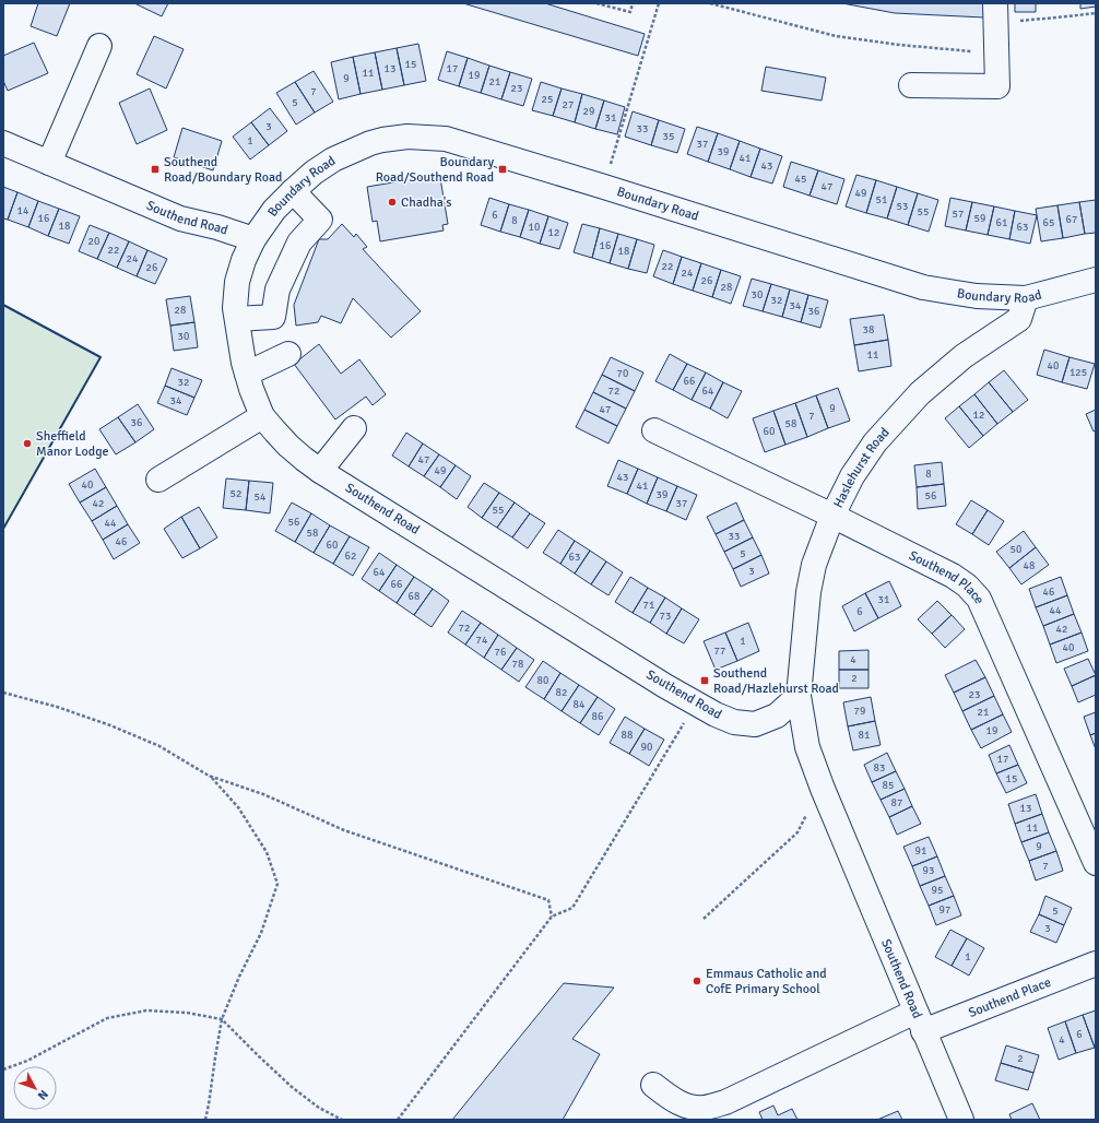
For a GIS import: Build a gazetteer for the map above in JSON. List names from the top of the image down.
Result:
{
  "streets": {
    "street": [
      "Boundary Road",
      "Southend Road",
      "Haslehurst Road",
      "Southend Place"
    ]
  },
  "crossings": [
    ["Boundary Road", "Southend Road"],
    ["Boundary Road", "Haslehurst Road"],
    ["Southend Road", "Haslehurst Road"],
    ["Southend Road", "Southend Place"],
    ["Haslehurst Road", "Southend Place"]
  ],
  "places": {
    "transit": ["Southend Road/Boundary Road", "Boundary Road/Southend Road", "Southend Road/Hazlehurst Road"],
    "other": ["Chadha's", "Sheffield Manor Lodge", "Emmaus Catholic and CofE Primary School"]
  },
  "house_numbers": [
    "15",
    "13",
    "17",
    "11",
    "19",
    "9",
    "21",
    "23",
    "7",
    "25",
    "5",
    "27",
    "29",
    "31",
    "3",
    "33",
    "35",
    "1",
    "37",
    "39",
    "41",
    "43",
    "45",
    "47",
    "49",
    "51",
    "53",
    "14",
    "55",
    "57",
    "6",
    "16",
    "59",
    "67",
    "8",
    "61",
    "65",
    "18",
    "10",
    "63",
    "12",
    "20",
    "16",
    "22",
    "18",
    "24",
    "22",
    "26",
    "24",
    "26",
    "28",
    "30",
    "32",
    "34",
    "28",
    "36",
    "38",
    "30",
    "11",
    "40",
    "125",
    "70",
    "66",
    "32",
    "72",
    "64",
    "34",
    "9",
    "47",
    "12",
    "7",
    "36",
    "58",
    "60",
    "47",
    "49",
    "8",
    "43",
    "40",
    "41",
    "52",
    "39",
    "56",
    "54",
    "42",
    "37",
    "55",
    "56",
    "44",
    "58",
    "33",
    "46",
    "60",
    "50",
    "5",
    "62",
    "63",
    "48",
    "3",
    "64",
    "66",
    "46",
    "68",
    "31",
    "71",
    "44",
    "6",
    "73",
    "72",
    "42",
    "74",
    "1",
    "40",
    "77",
    "76",
    "4",
    "78",
    "2",
    "80",
    "82",
    "23",
    "84",
    "79",
    "21",
    "86",
    "19",
    "88",
    "81",
    "90",
    "17",
    "83",
    "15",
    "85",
    "87",
    "13",
    "11",
    "9",
    "91",
    "7",
    "93",
    "95",
    "97",
    "5",
    "3",
    "1",
    "6",
    "4",
    "2"
  ],
  "north": "bottom right"
}
